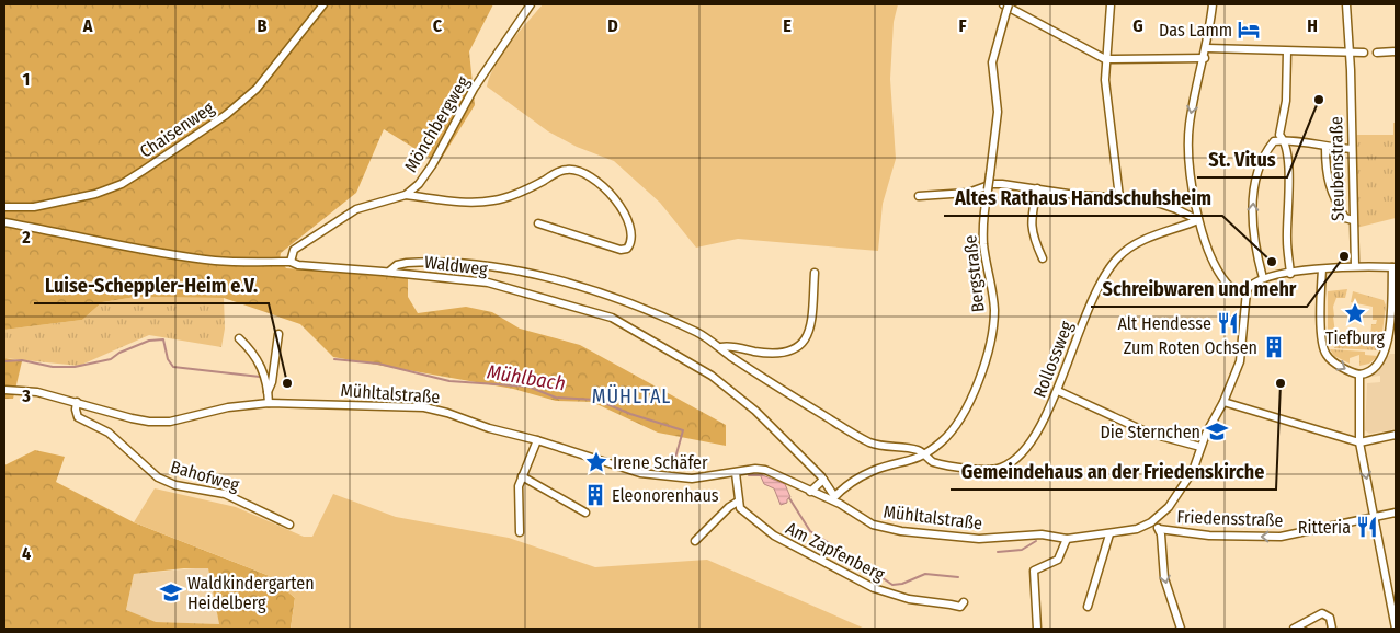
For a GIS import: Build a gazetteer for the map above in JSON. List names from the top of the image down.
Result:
{
  "streets": {
    "street": [
      "Mönchbergweg",
      "Chaisenweg",
      "Steubenstraße",
      "Waldweg",
      "Bergstraße",
      "Rollossweg",
      "Mühltalstraße",
      "Bahofweg",
      "Friedensstraße",
      "Am Zapfenberg"
    ]
  },
  "crossings": [
    ["Mönchbergweg", "Waldweg"],
    ["Waldweg", "Bergstraße"],
    ["Waldweg", "Rollossweg"],
    ["Waldweg", "Mühltalstraße"],
    ["Bergstraße", "Rollossweg"],
    ["Bergstraße", "Mühltalstraße"],
    ["Mühltalstraße", "Bahofweg"]
  ],
  "one_way": ["Friedensstraße"],
  "districts": ["MÜHLTAL"],
  "water": ["Mühlbach"],
  "places": {
    "hotel": ["Das Lamm"],
    "other": [
      "St. Vitus",
      "Schreibwaren und mehr",
      "Altes Rathaus Handschuhsheim",
      "Luise-Scheppler-Heim e.V.",
      "Gemeindehaus an der Friedenskirche"
    ],
    "place": ["Tiefburg", "Irene Schäfer"],
    "restaurant": ["Alt Hendesse", "Ritteria"],
    "building": ["Zum Roten Ochsen", "Eleonorenhaus"],
    "school or university": ["Die Sternchen", "Waldkindergarten Heidelberg"]
  },
  "grid": {
    "columns": [
      "A",
      "B",
      "C",
      "D",
      "E",
      "F",
      "G",
      "H"
    ],
    "rows": [
      "1",
      "2",
      "3",
      "4"
    ]
  }
}
